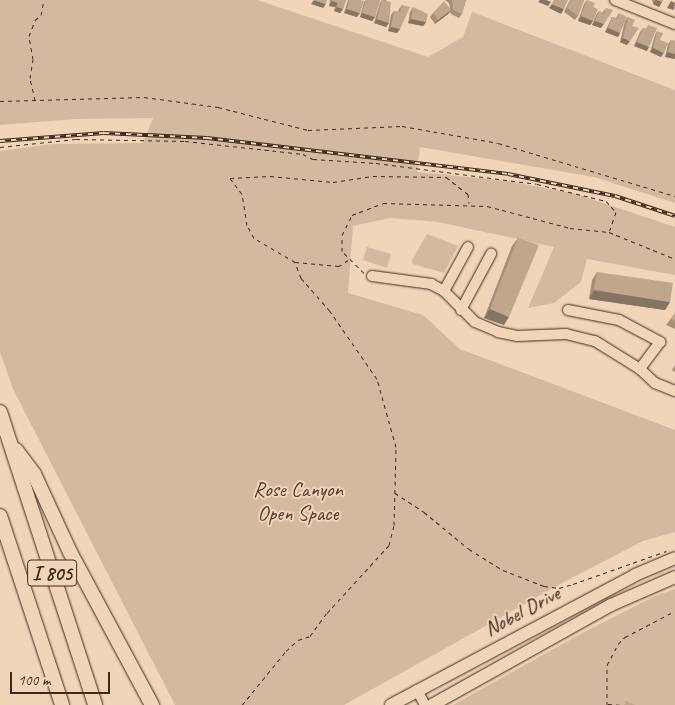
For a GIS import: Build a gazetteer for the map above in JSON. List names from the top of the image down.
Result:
{
  "streets": {
    "highway": ["I 805"],
    "main road": ["Nobel Drive"]
  },
  "parks": ["Rose Canyon Open Space"],
  "scale_bar": "100 m"
}
